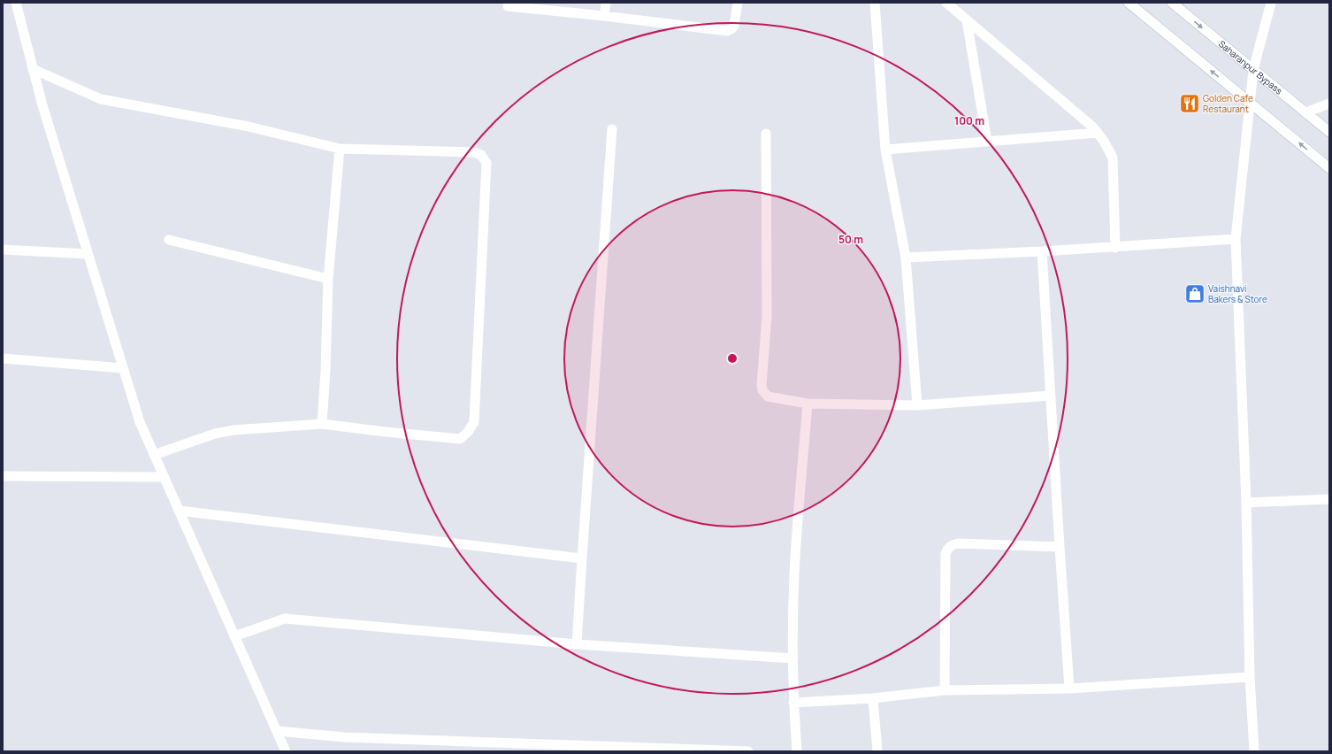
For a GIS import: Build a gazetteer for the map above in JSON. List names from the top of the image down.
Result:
{
  "streets": {
    "street": ["Saharanpur Bypass"]
  },
  "places": {
    "restaurant": ["Golden Cafe Restaurant"],
    "shop": ["Vaishnavi Bakers & Store"]
  },
  "rings": ["100 m", "50 m"]
}
